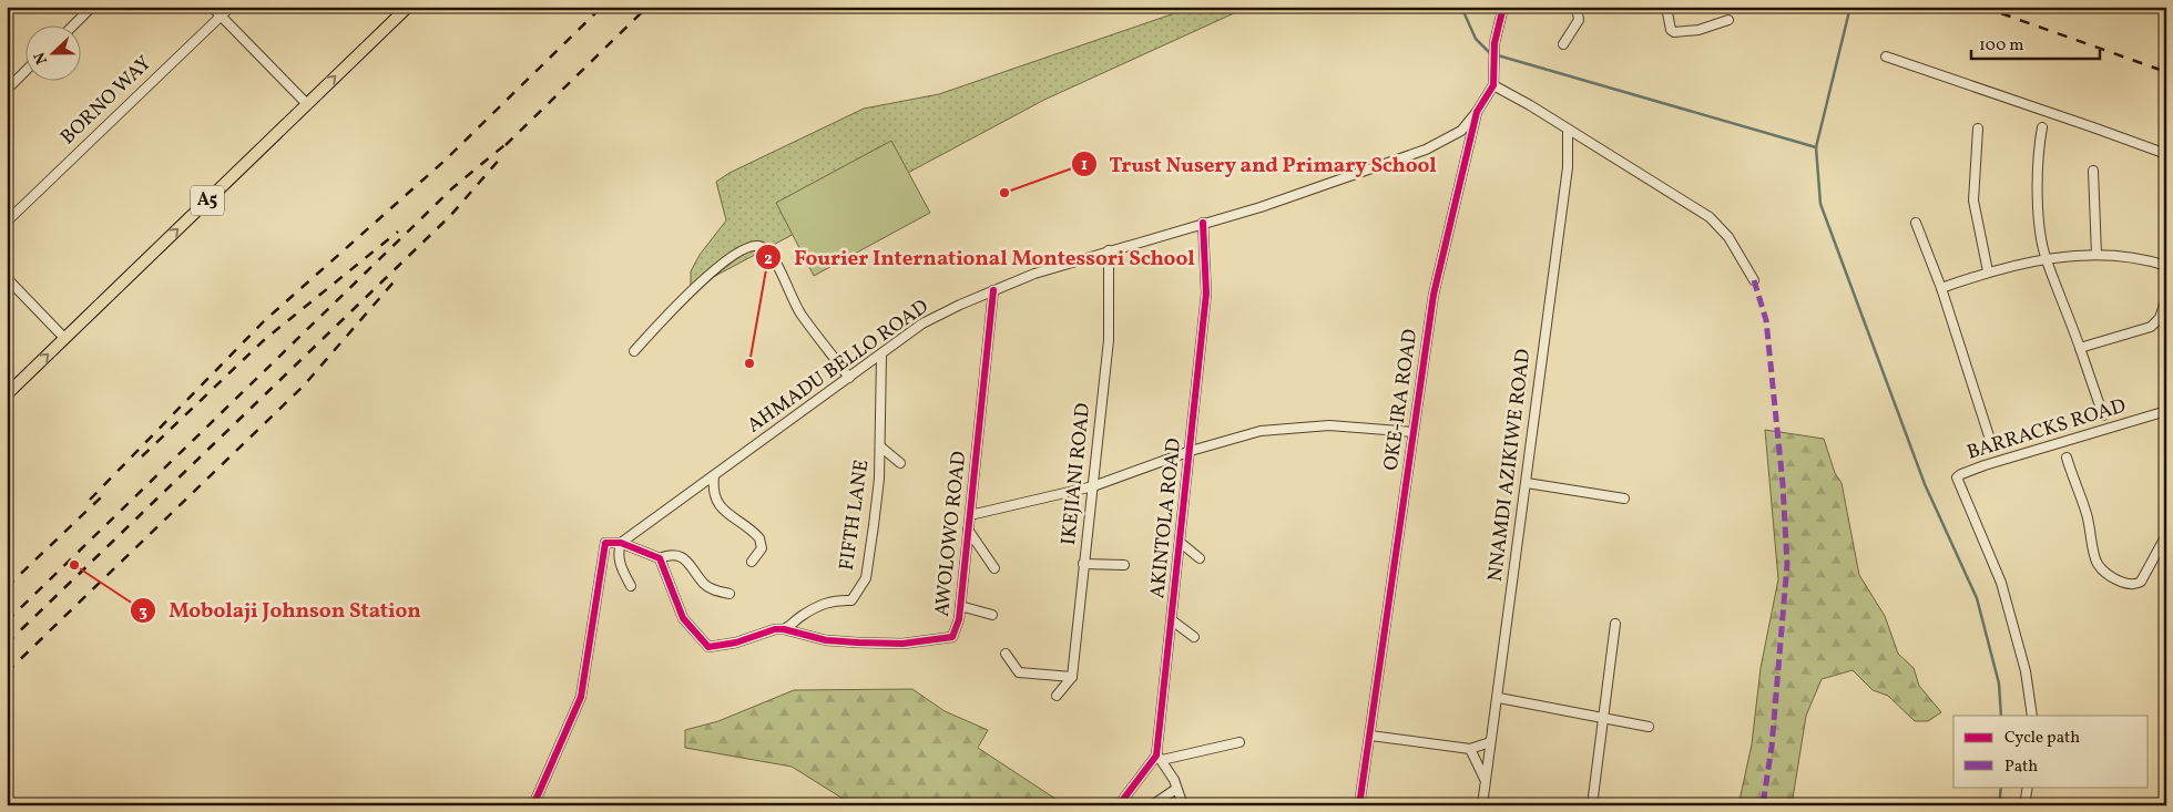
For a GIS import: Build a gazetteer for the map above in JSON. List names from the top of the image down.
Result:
{
  "streets": {
    "main road": ["A5"],
    "street": [
      "BORNO WAY",
      "AHMADU BELLO ROAD",
      "OKE-IRA ROAD",
      "BARRACKS ROAD",
      "NNAMDI AZIKIWE ROAD",
      "IKEJIANI ROAD",
      "FIFTH LANE",
      "AKINTOLA ROAD",
      "AWOLOWO ROAD"
    ]
  },
  "crossings": [
    ["AHMADU BELLO ROAD", "OKE-IRA ROAD"],
    ["AHMADU BELLO ROAD", "IKEJIANI ROAD"],
    ["AHMADU BELLO ROAD", "FIFTH LANE"],
    ["AHMADU BELLO ROAD", "AKINTOLA ROAD"],
    ["AHMADU BELLO ROAD", "AWOLOWO ROAD"],
    ["FIFTH LANE", "AWOLOWO ROAD"]
  ],
  "places": ["Trust Nusery and Primary School", "Fourier International Montessori School", "Mobolaji Johnson Station"],
  "legend": ["Cycle path", "Path"],
  "scale_bar": "100 m",
  "north": "left"
}
